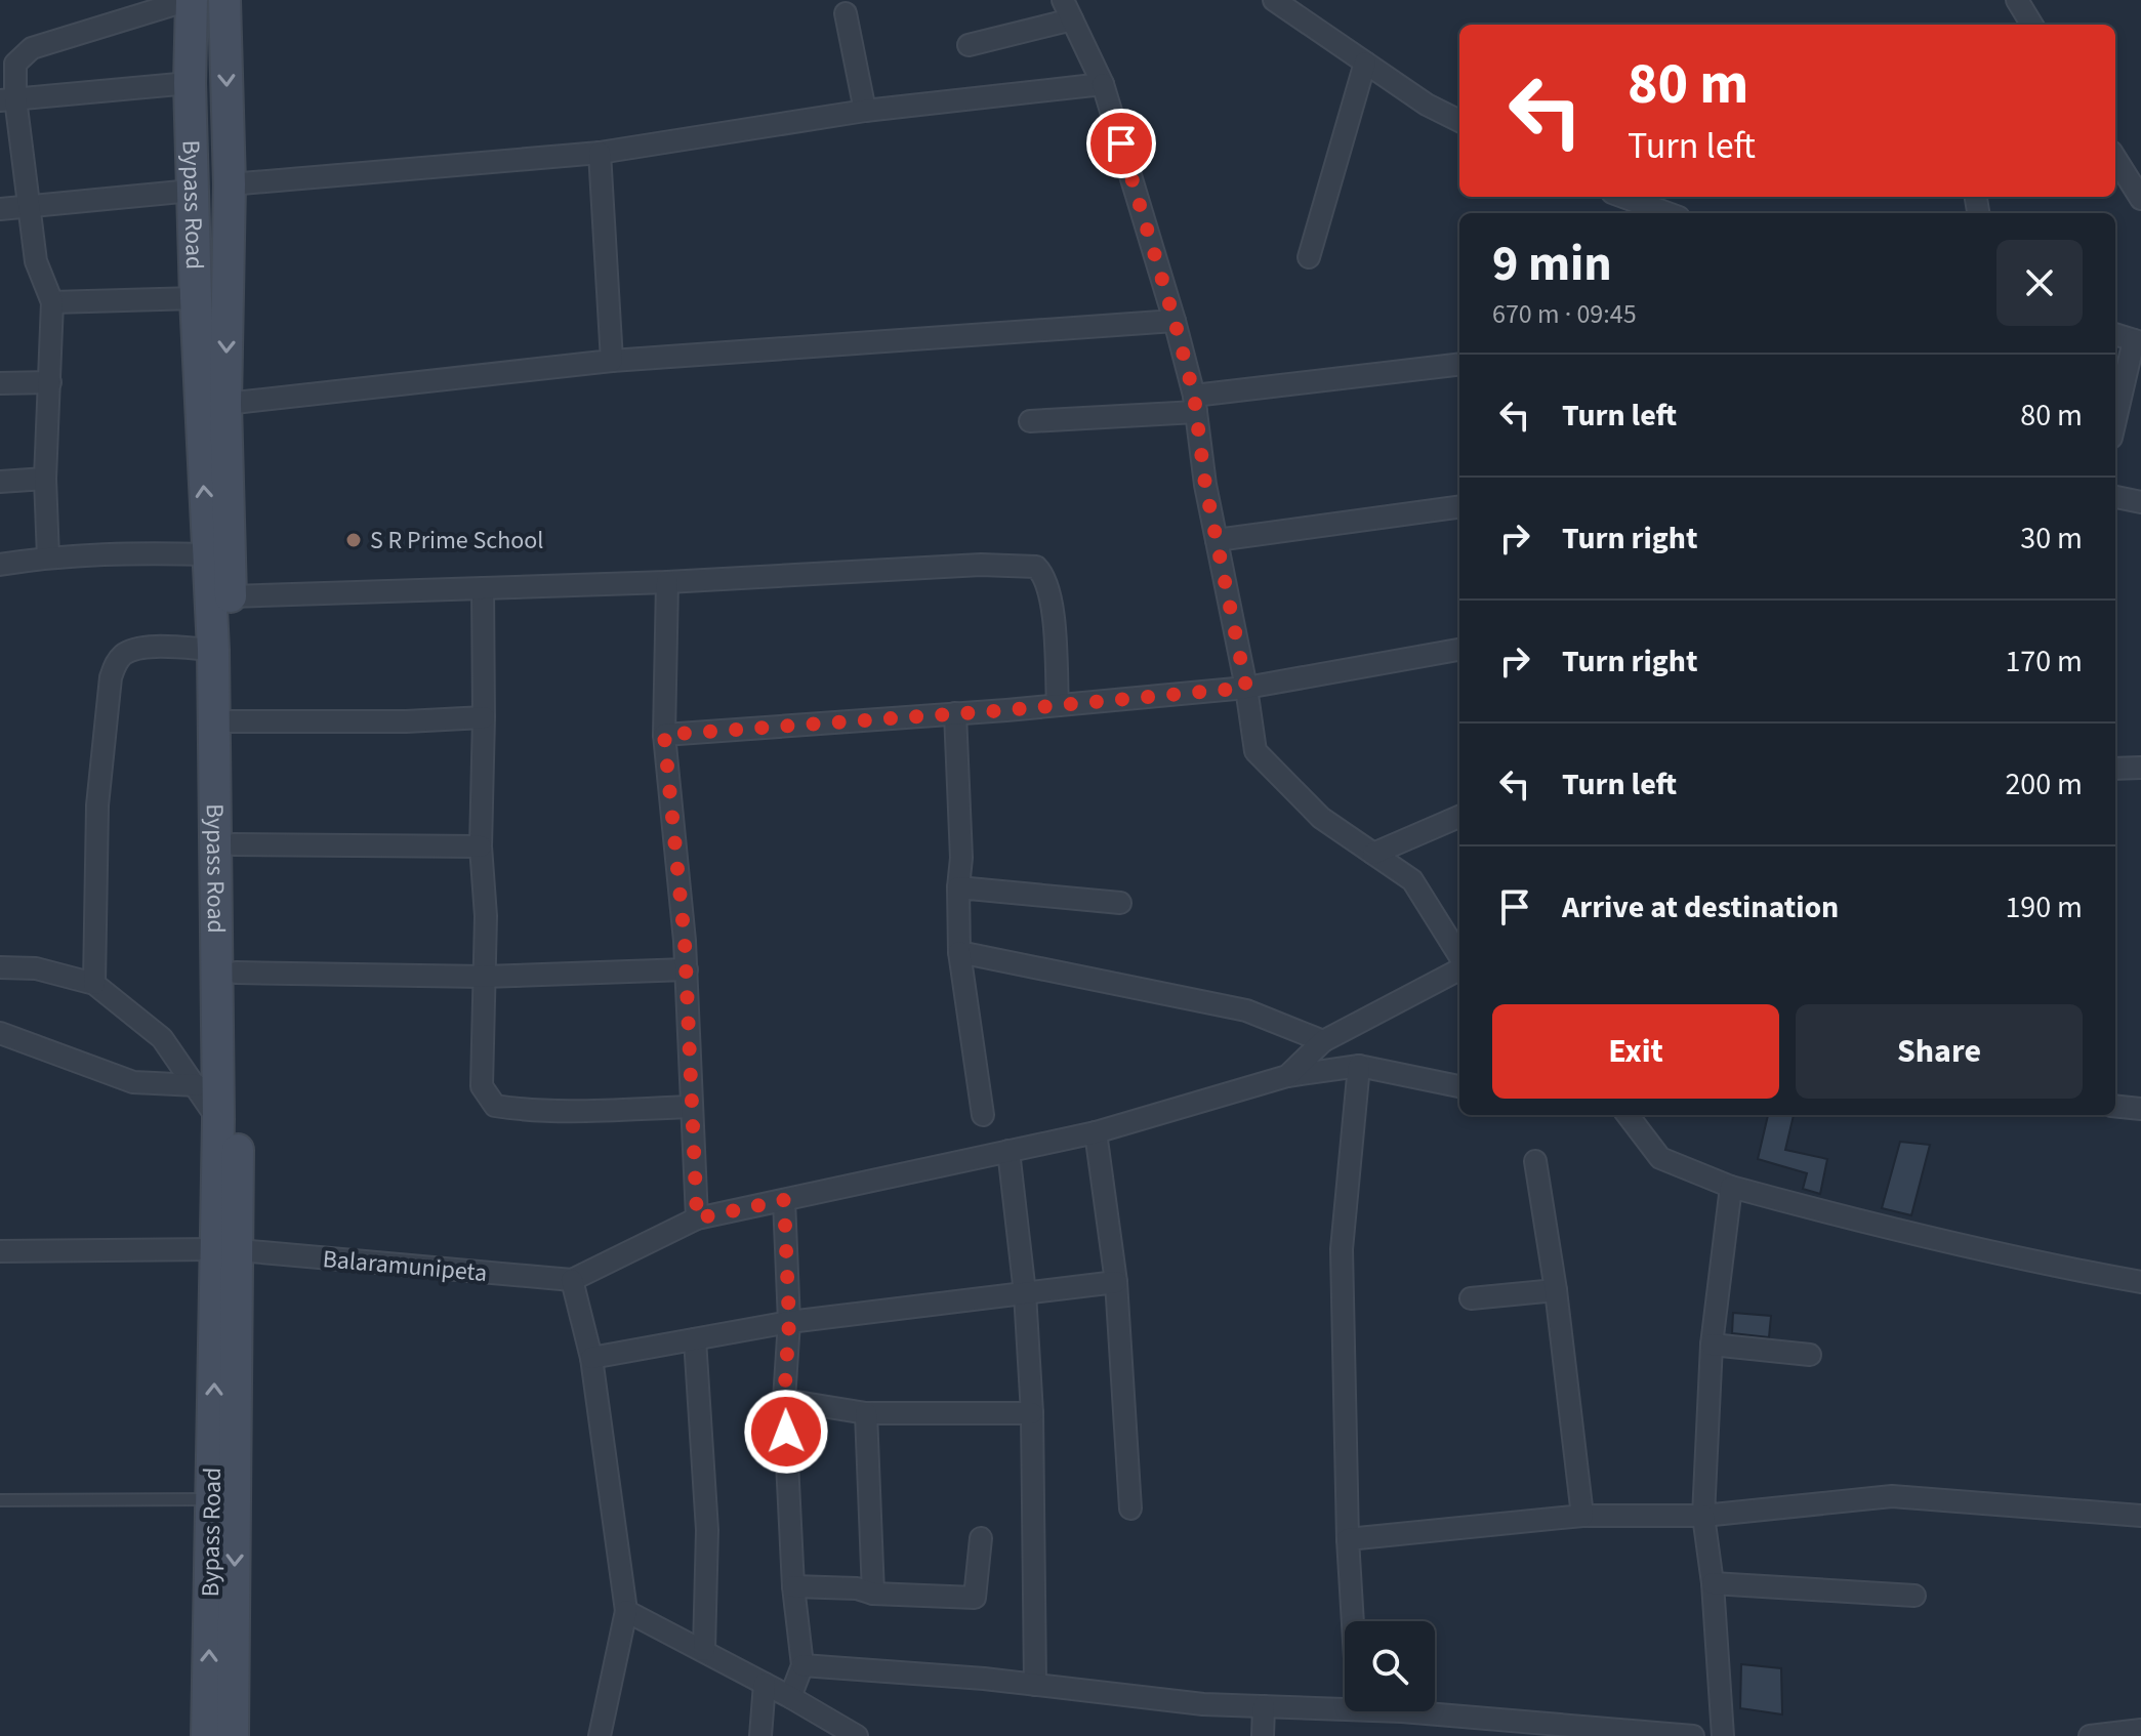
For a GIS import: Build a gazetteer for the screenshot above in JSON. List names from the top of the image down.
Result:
{
  "streets": {
    "main road": ["Bypass Road"],
    "street": ["Balaramunipeta"]
  },
  "crossings": [
    ["Bypass Road", "Balaramunipeta"]
  ],
  "places": ["S R Prime School"],
  "page": {
    "turn": ["80 m", "Turn left"],
    "heading": ["9 min", "670 m · 09:45"],
    "list": [
      {
        "name": "Turn left",
        "value": "80 m"
      },
      {
        "name": "Turn right",
        "value": "30 m"
      },
      {
        "name": "Turn right",
        "value": "170 m"
      },
      {
        "name": "Turn left",
        "value": "200 m"
      },
      {
        "name": "Arrive at destination",
        "value": "190 m"
      }
    ],
    "buttons": ["Exit", "Share"]
  }
}
